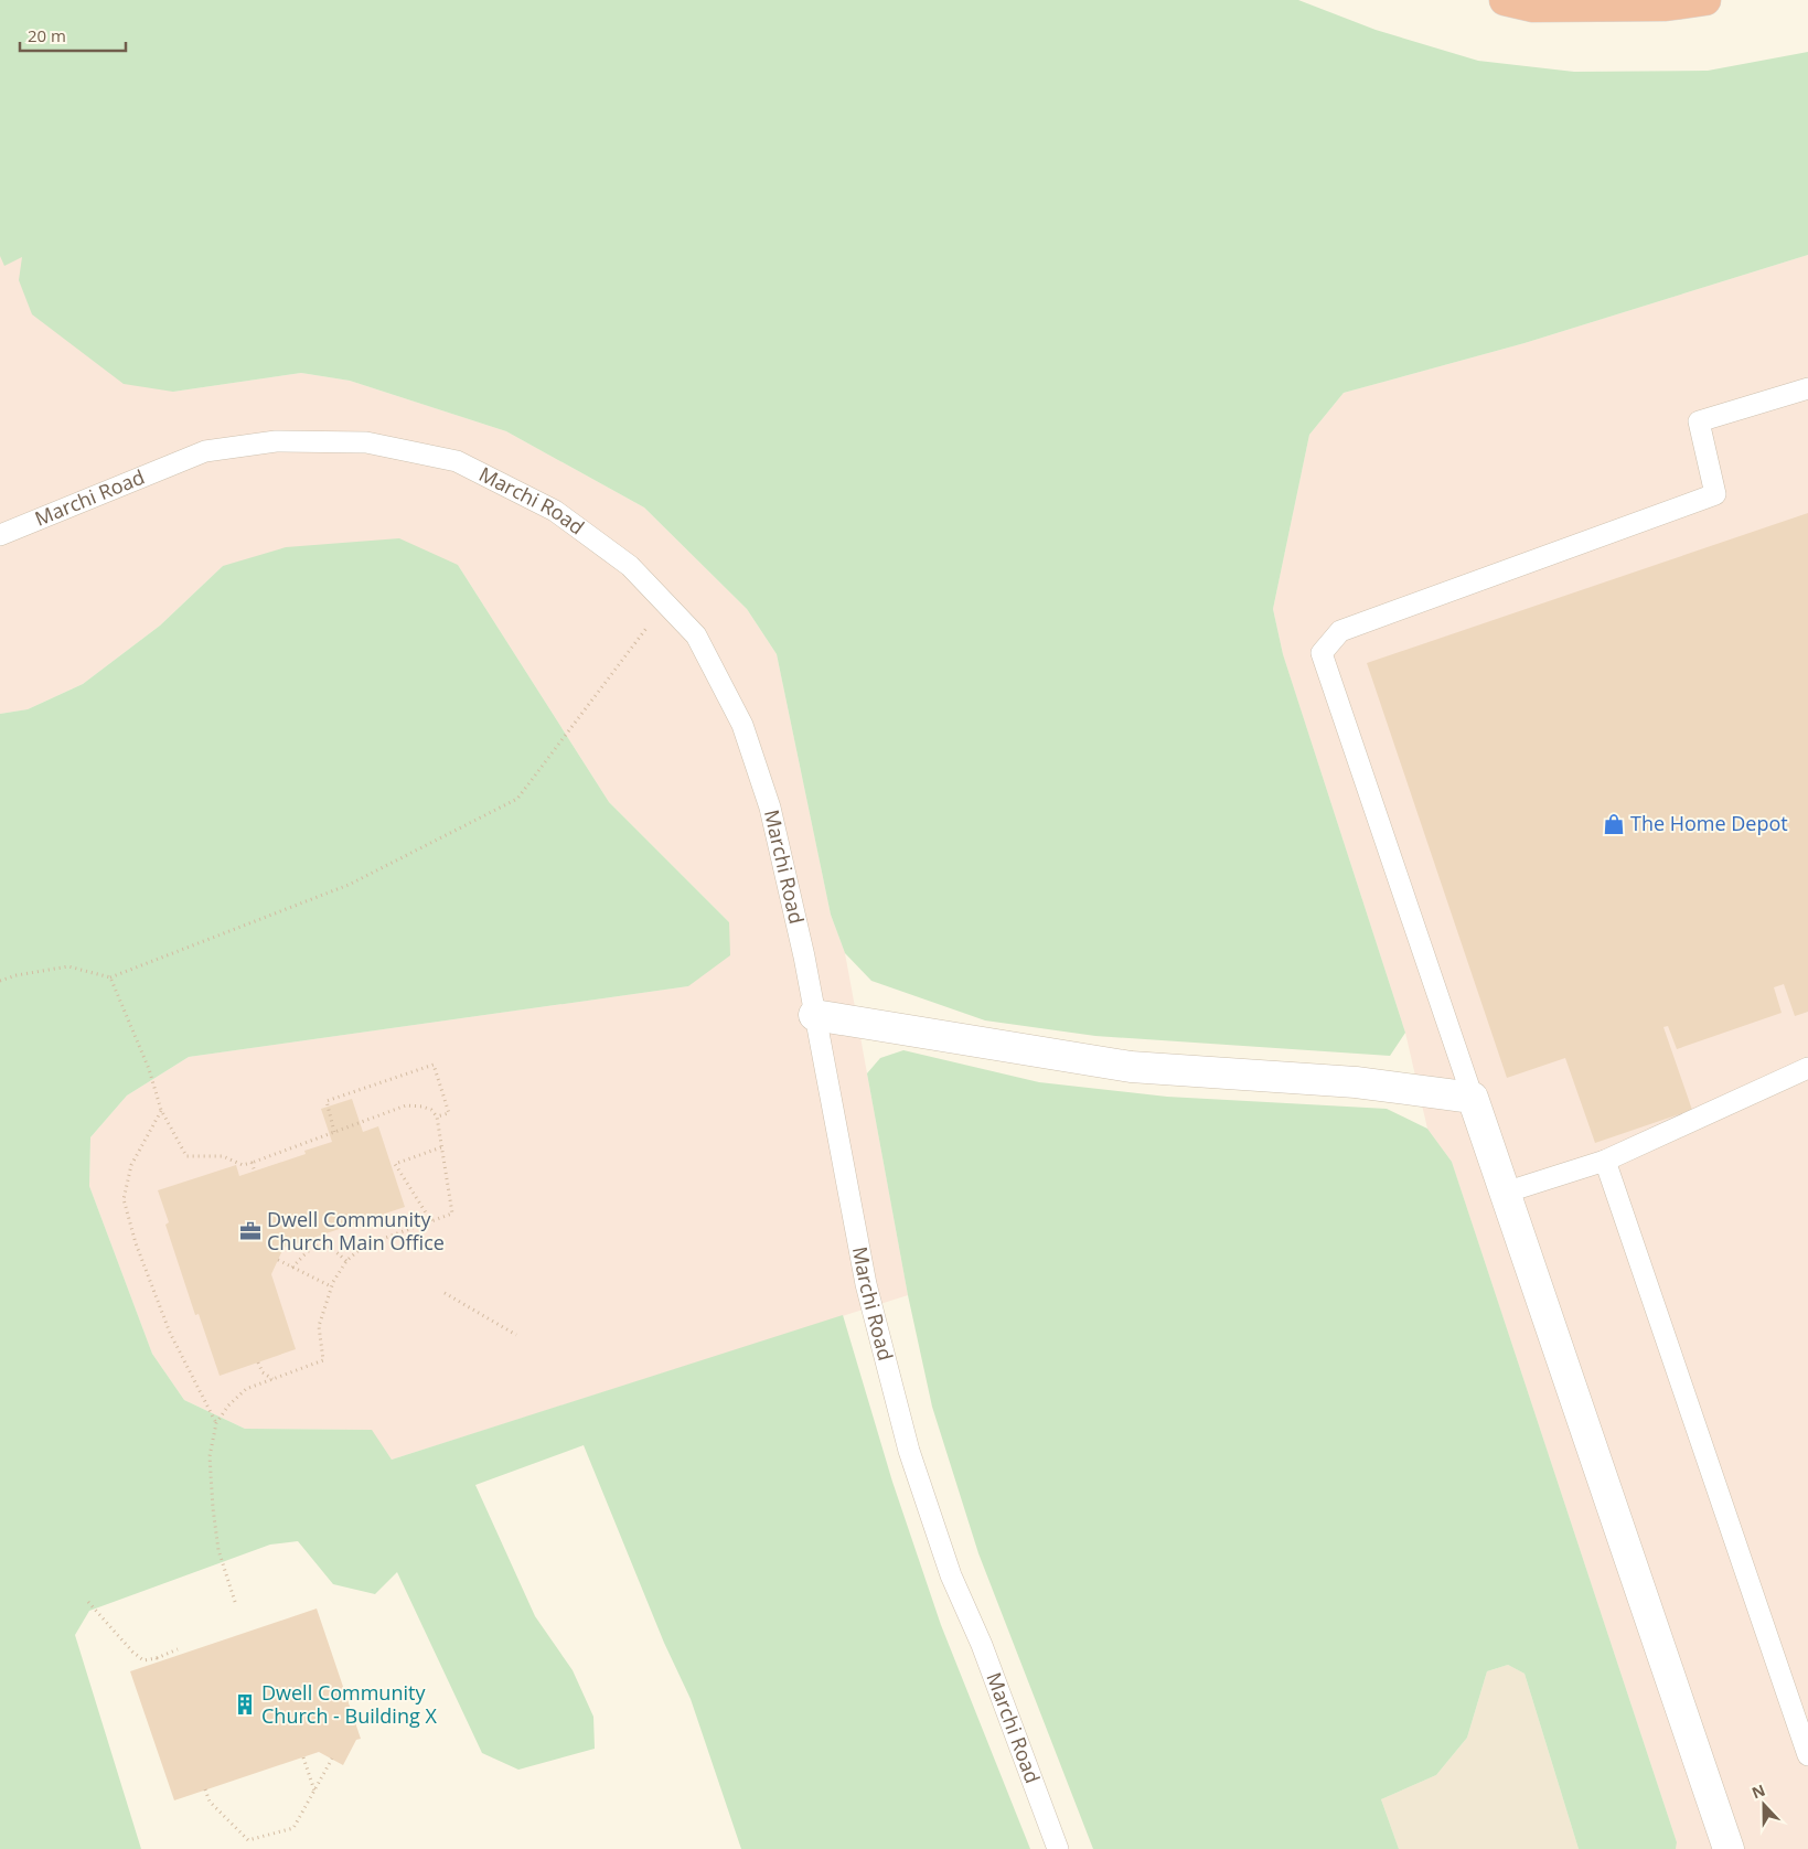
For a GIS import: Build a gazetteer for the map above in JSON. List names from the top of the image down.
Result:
{
  "streets": {
    "lane": ["Marchi Road"]
  },
  "places": {
    "shop": ["The Home Depot"],
    "office": ["Dwell Community Church Main Office"],
    "building": ["Dwell Community Church - Building X"]
  },
  "scale_bar": "20 m",
  "north": "top"
}
